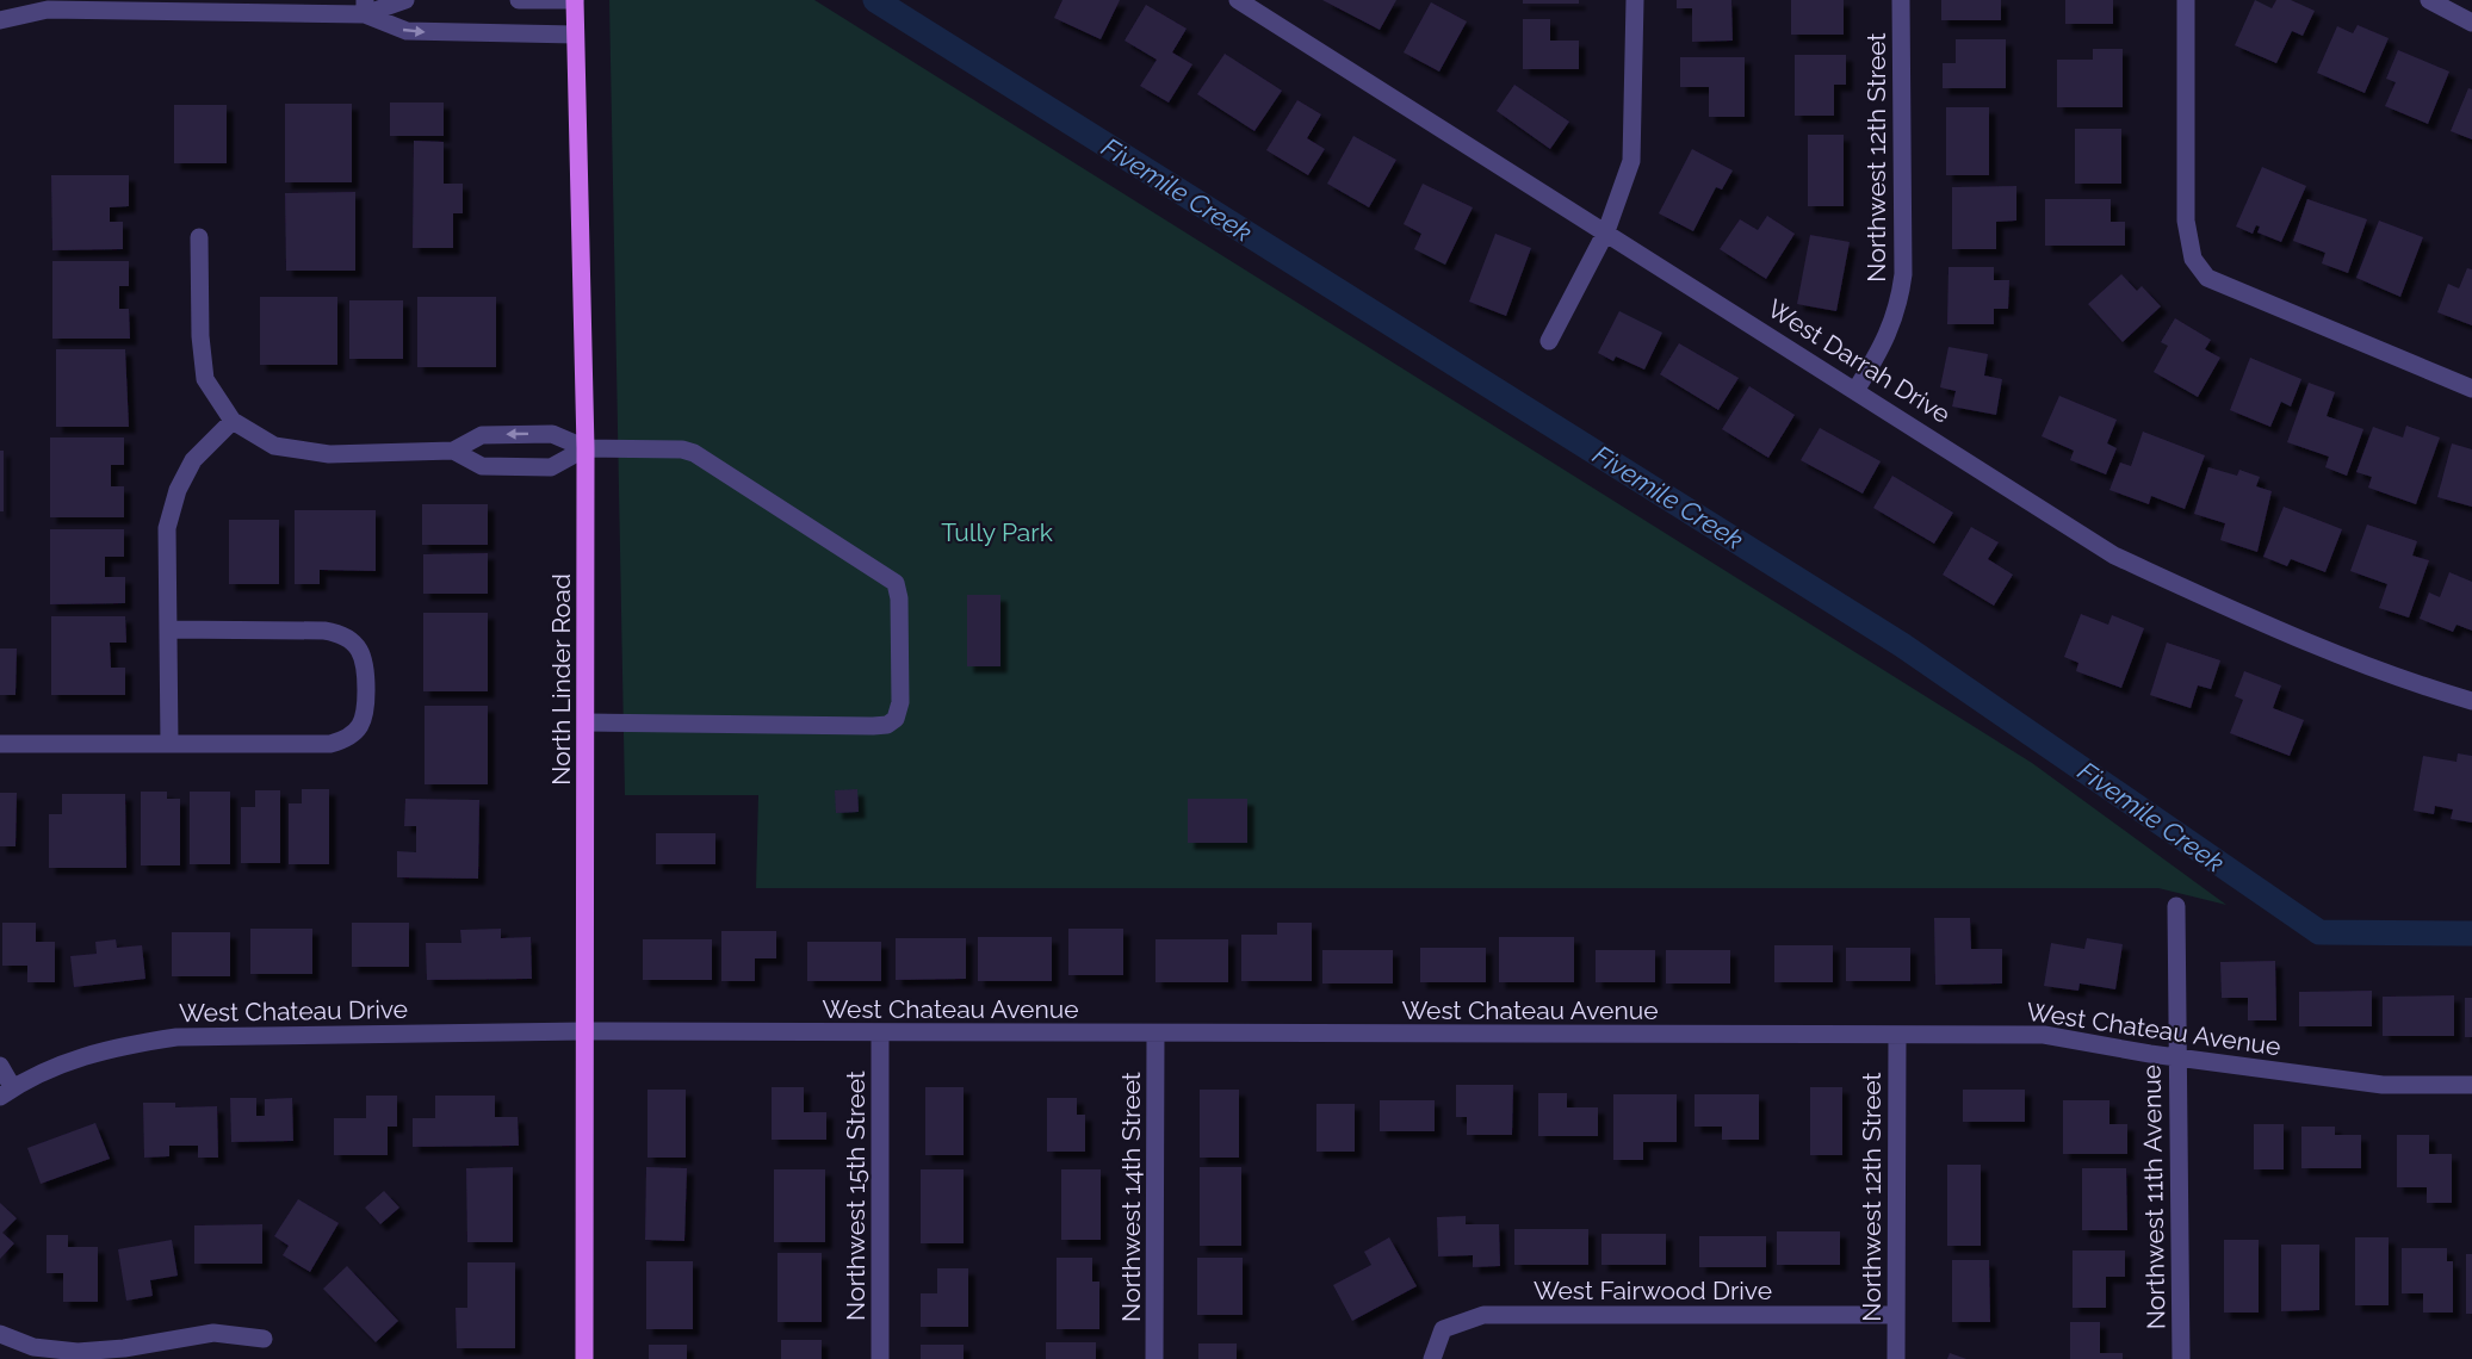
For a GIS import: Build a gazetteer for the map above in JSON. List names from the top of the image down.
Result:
{
  "streets": {
    "main road": ["North Linder Road"],
    "street": [
      "Northwest 12th Street",
      "West Darrah Drive",
      "West Chateau Avenue",
      "West Chateau Drive",
      "Northwest 15th Street",
      "Northwest 14th Street",
      "Northwest 11th Avenue",
      "West Fairwood Drive"
    ]
  },
  "crossings": [
    ["Northwest 12th Street", "West Darrah Drive"],
    ["Northwest 12th Street", "West Chateau Avenue"],
    ["Northwest 12th Street", "West Fairwood Drive"],
    ["North Linder Road", "West Chateau Avenue"],
    ["North Linder Road", "West Chateau Drive"],
    ["West Chateau Avenue", "West Chateau Drive"],
    ["West Chateau Avenue", "Northwest 15th Street"],
    ["West Chateau Avenue", "Northwest 14th Street"],
    ["West Chateau Avenue", "Northwest 11th Avenue"]
  ],
  "water": ["Fivemile Creek"],
  "parks": ["Tully Park"]
}
